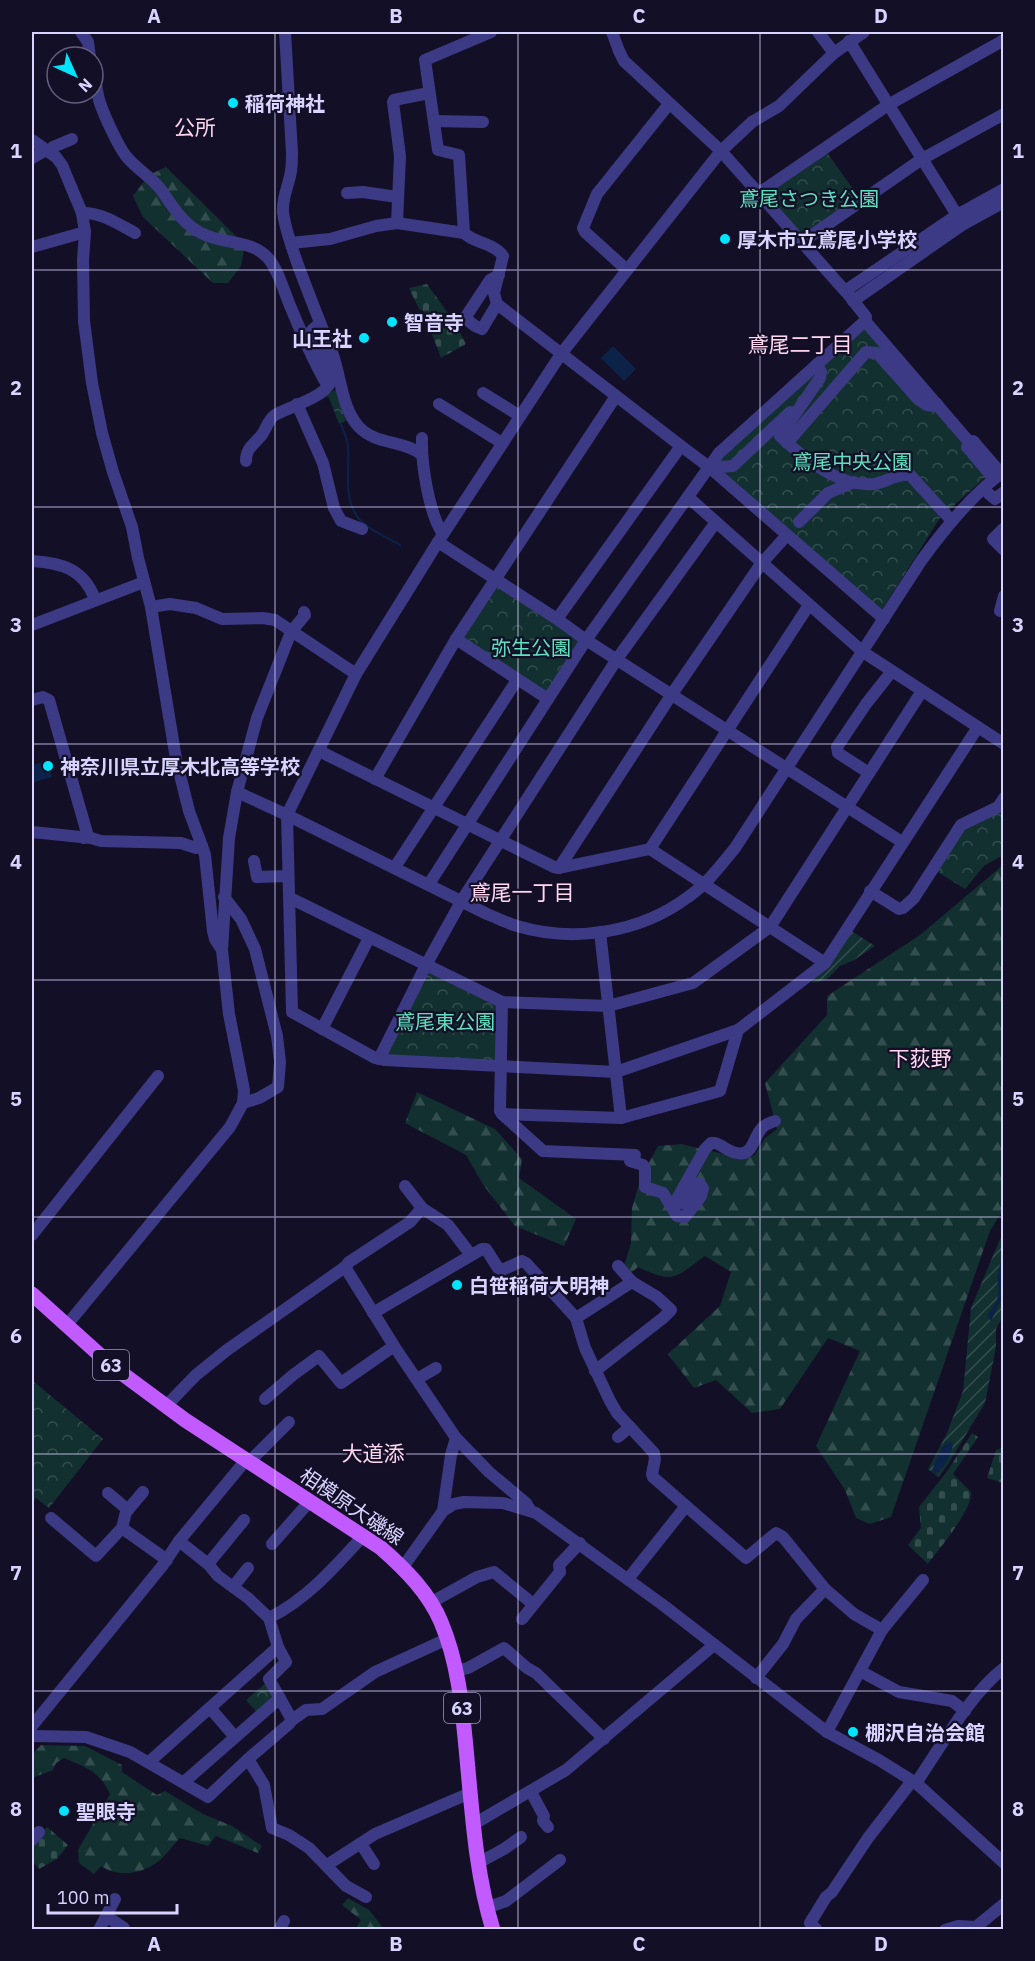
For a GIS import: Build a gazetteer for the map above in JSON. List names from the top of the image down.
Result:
{
  "streets": {
    "main road": ["63", "相模原大磯線"]
  },
  "districts": [
    "公所",
    "鳶尾二丁目",
    "鳶尾一丁目",
    "下荻野",
    "大道添"
  ],
  "parks": [
    "鳶尾さつき公園",
    "鳶尾中央公園",
    "弥生公園",
    "鳶尾東公園"
  ],
  "places": [
    "稲荷神社",
    "厚木市立鳶尾小学校",
    "智音寺",
    "山王社",
    "神奈川県立厚木北高等学校",
    "白笹稲荷大明神",
    "棚沢自治会館",
    "聖眼寺"
  ],
  "scale_bar": "100 m",
  "north": "bottom right",
  "grid": {
    "columns": [
      "A",
      "B",
      "C",
      "D"
    ],
    "rows": [
      "1",
      "2",
      "3",
      "4",
      "5",
      "6",
      "7",
      "8"
    ]
  }
}
